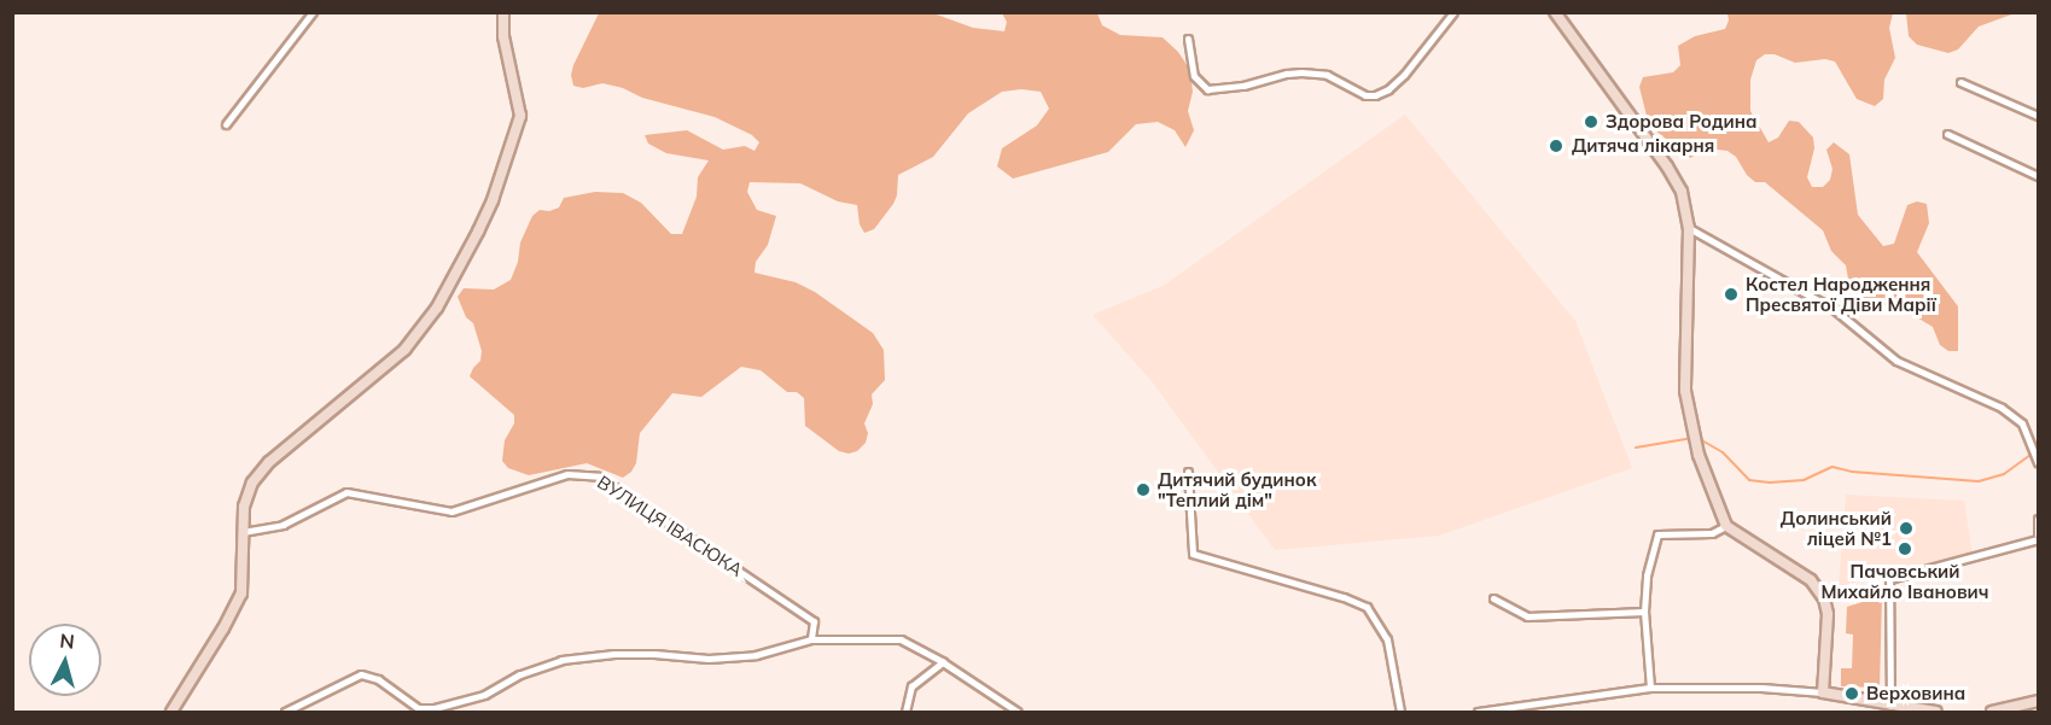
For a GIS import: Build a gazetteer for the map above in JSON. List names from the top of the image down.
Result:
{
  "streets": {
    "street": ["ВУЛИЦЯ ІВАСЮКА"]
  },
  "places": [
    "Здорова Родина",
    "Дитяча лікарня",
    "Костел Народження Пресвятої Діви Марії",
    "Дитячий будинок \"Теплий дім\"",
    "Долинський ліцей №1",
    "Пачовський Михайло Іванович",
    "Верховина"
  ],
  "north": "top"
}
